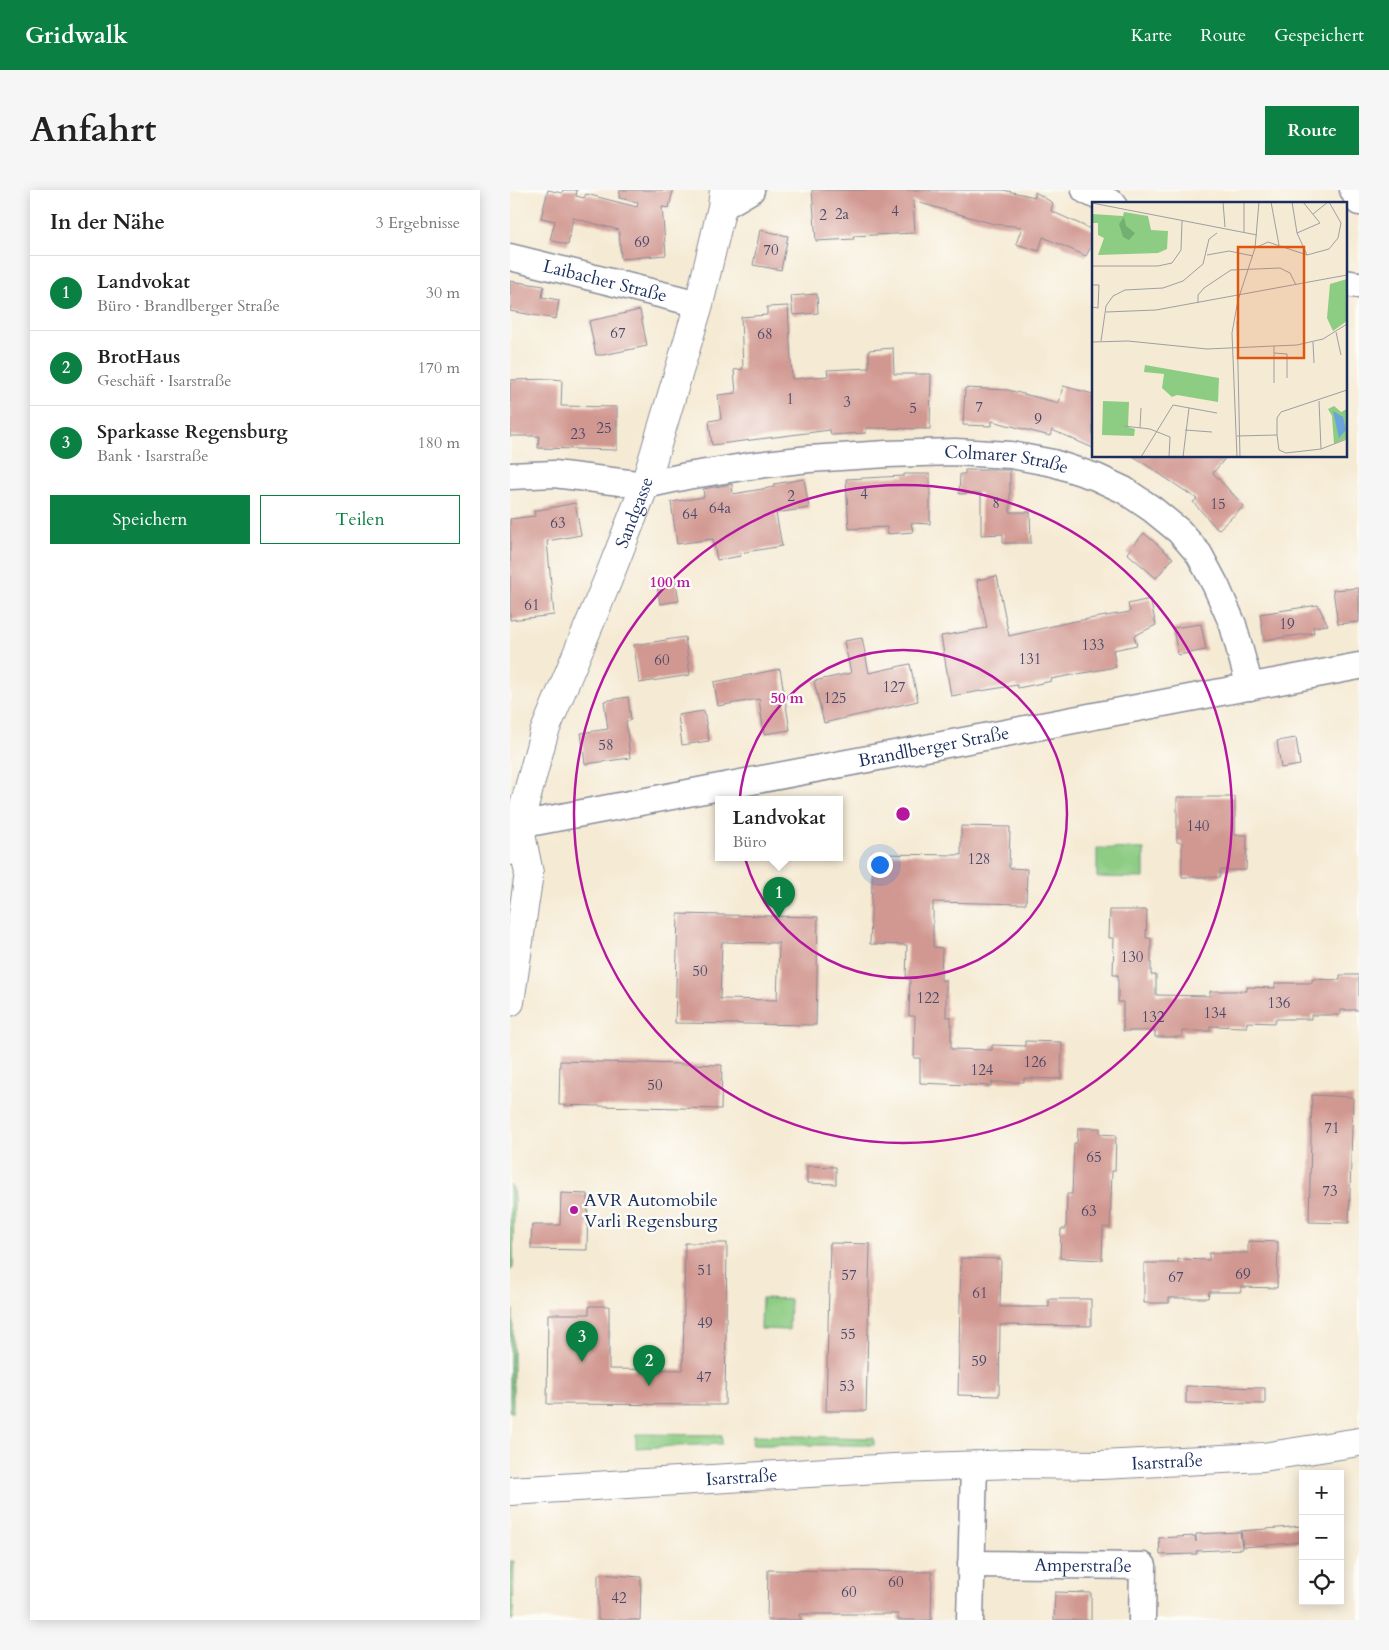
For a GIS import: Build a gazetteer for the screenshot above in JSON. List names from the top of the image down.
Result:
{
  "streets": {
    "street": [
      "Laibacher Straße",
      "Colmarer Straße",
      "Sandgasse",
      "Brandlberger Straße",
      "Isarstraße",
      "Amperstraße"
    ]
  },
  "crossings": [
    ["Laibacher Straße", "Sandgasse"],
    ["Colmarer Straße", "Sandgasse"],
    ["Colmarer Straße", "Brandlberger Straße"],
    ["Sandgasse", "Brandlberger Straße"]
  ],
  "places": ["AVR Automobile Varli Regensburg"],
  "house_numbers": [
    "4",
    "2a",
    "2",
    "69",
    "70",
    "67",
    "68",
    "1",
    "3",
    "7",
    "5",
    "9",
    "25",
    "23",
    "4",
    "2",
    "8",
    "15",
    "64a",
    "64",
    "63",
    "61",
    "19",
    "133",
    "131",
    "60",
    "127",
    "125",
    "58",
    "140",
    "128",
    "130",
    "50",
    "122",
    "136",
    "134",
    "132",
    "126",
    "124",
    "50",
    "71",
    "65",
    "73",
    "63",
    "51",
    "69",
    "57",
    "67",
    "61",
    "49",
    "55",
    "59",
    "47",
    "53",
    "60",
    "60",
    "42"
  ],
  "page": {
    "header": "Gridwalk",
    "nav": ["Karte", "Route", "Gespeichert"],
    "title": "Anfahrt",
    "buttons": [
      "Route",
      ["Speichern", "Teilen"]
    ],
    "heading": ["In der Nähe", "3 Ergebnisse"],
    "list": [
      {
        "mark": "1",
        "name": "Landvokat",
        "note": "Büro · Brandlberger Straße",
        "value": "30 m"
      },
      {
        "mark": "2",
        "name": "BrotHaus",
        "note": "Geschäft · Isarstraße",
        "value": "170 m"
      },
      {
        "mark": "3",
        "name": "Sparkasse Regensburg",
        "note": "Bank · Isarstraße",
        "value": "180 m"
      }
    ],
    "popup": ["Landvokat", "Büro"],
    "pins": ["1", "3", "2"],
    "map_buttons": ["+", "−"]
  },
  "rings": ["100 m", "50 m"]
}
